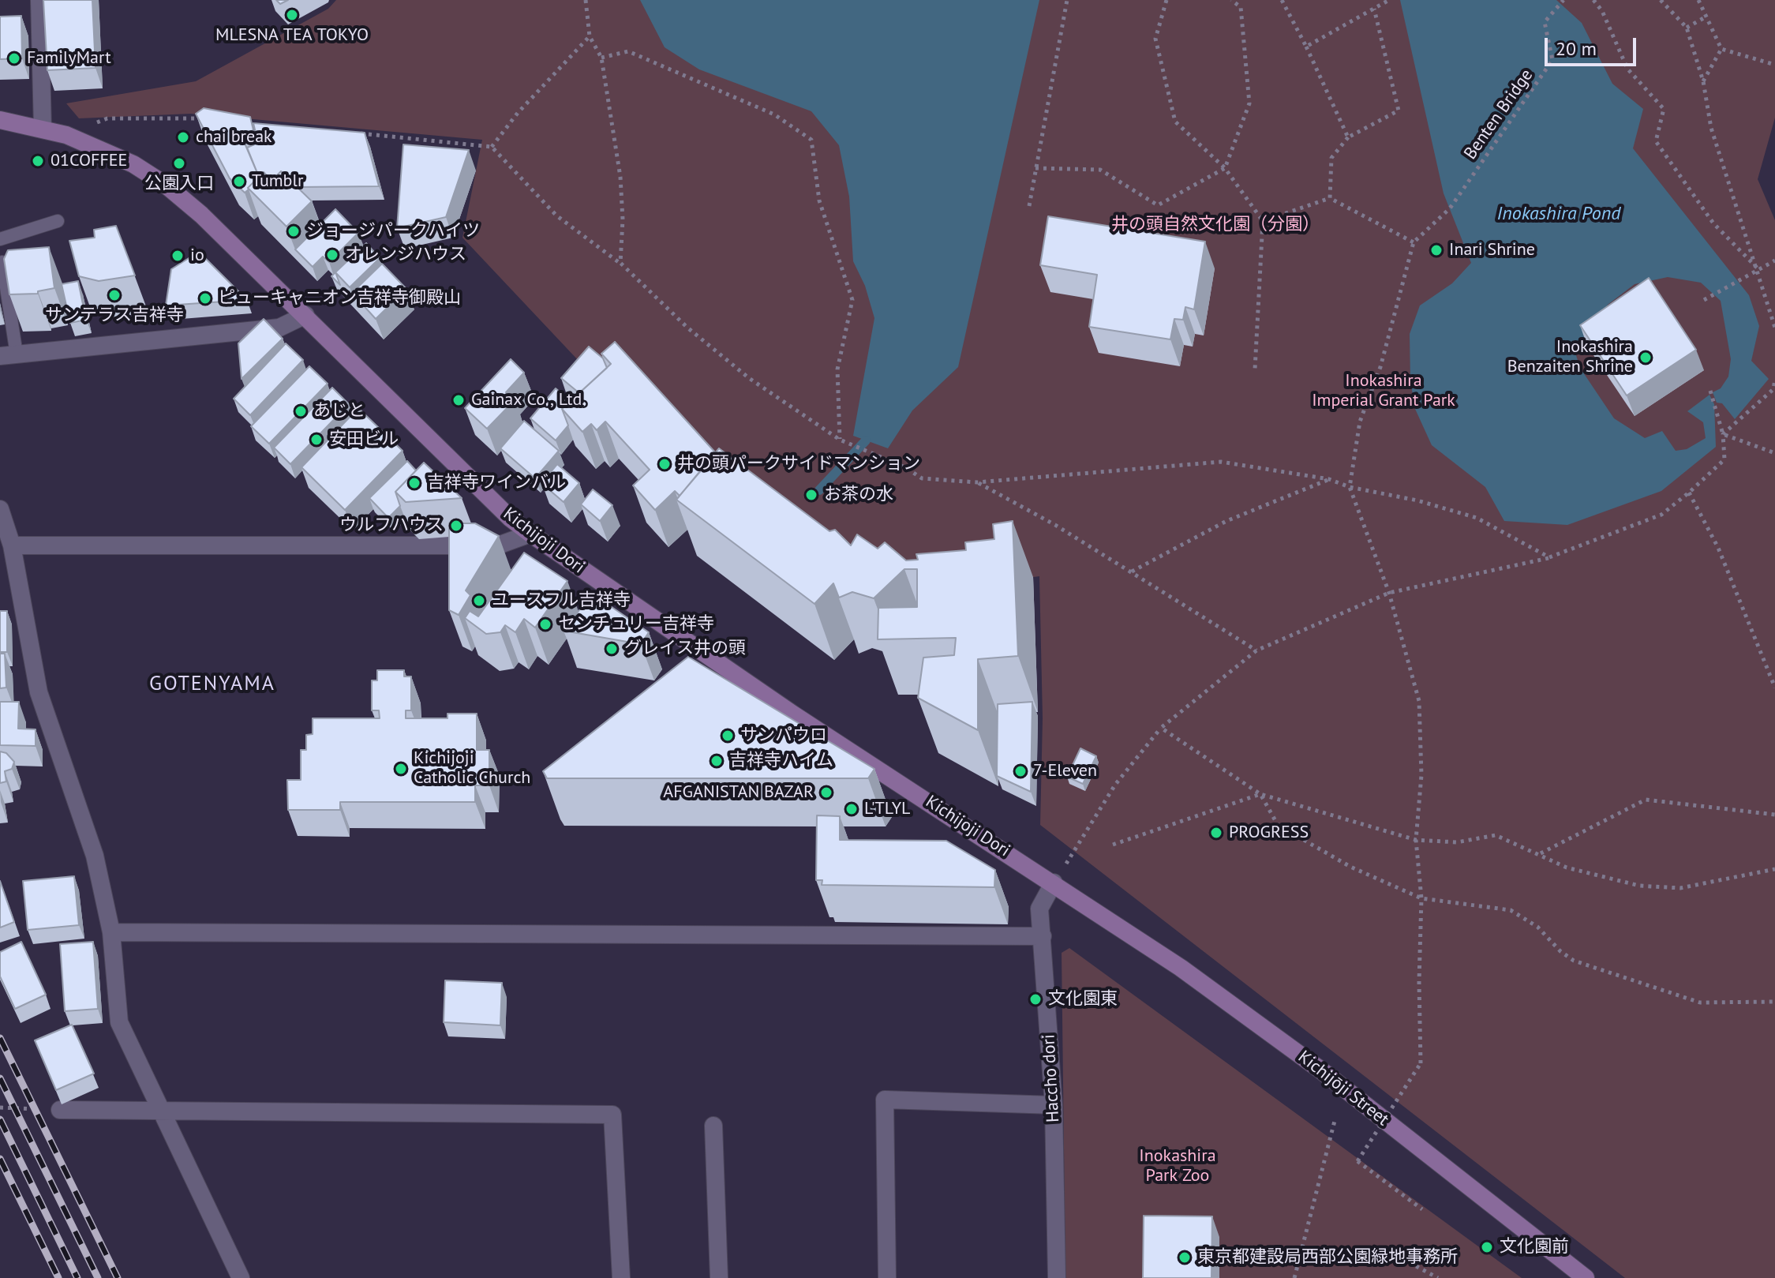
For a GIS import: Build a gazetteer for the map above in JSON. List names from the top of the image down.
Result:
{
  "streets": {
    "main road": ["Kichijoji Dori"],
    "street": ["Haccho dori"],
    "path": ["Benten Bridge"]
  },
  "crossings": [
    ["Kichijoji Dori", "Haccho dori"]
  ],
  "districts": ["GOTENYAMA"],
  "water": ["Inokashira Pond"],
  "parks": ["井の頭自然文化園（分園）", "Inokashira Imperial Grant Park", "Inokashira Park Zoo"],
  "places": [
    "MLESNA TEA TOKYO",
    "FamilyMart",
    "chai break",
    "01COFFEE",
    "公園入口",
    "Tumblr",
    "ジョージパークハイツ",
    "Inari Shrine",
    "オレンジハウス",
    "io",
    "サンテラス吉祥寺",
    "ピューキャニオン吉祥寺御殿山",
    "Inokashira Benzaiten Shrine",
    "Gainax Co., Ltd.",
    "あじと",
    "安田ビル",
    "井の頭パークサイドマンション",
    "吉祥寺ワインバル",
    "お茶の水",
    "ウルフハウス",
    "ユースフル吉祥寺",
    "センチュリー吉祥寺",
    "グレイス井の頭",
    "サンパウロ",
    "吉祥寺ハイム",
    "Kichijoji Catholic Church",
    "7-Eleven",
    "AFGANISTAN BAZAR",
    "L'TLYL",
    "PROGRESS",
    "文化園東",
    "文化園前",
    "東京都建設局西部公園緑地事務所"
  ],
  "scale_bar": "20 m"
}
